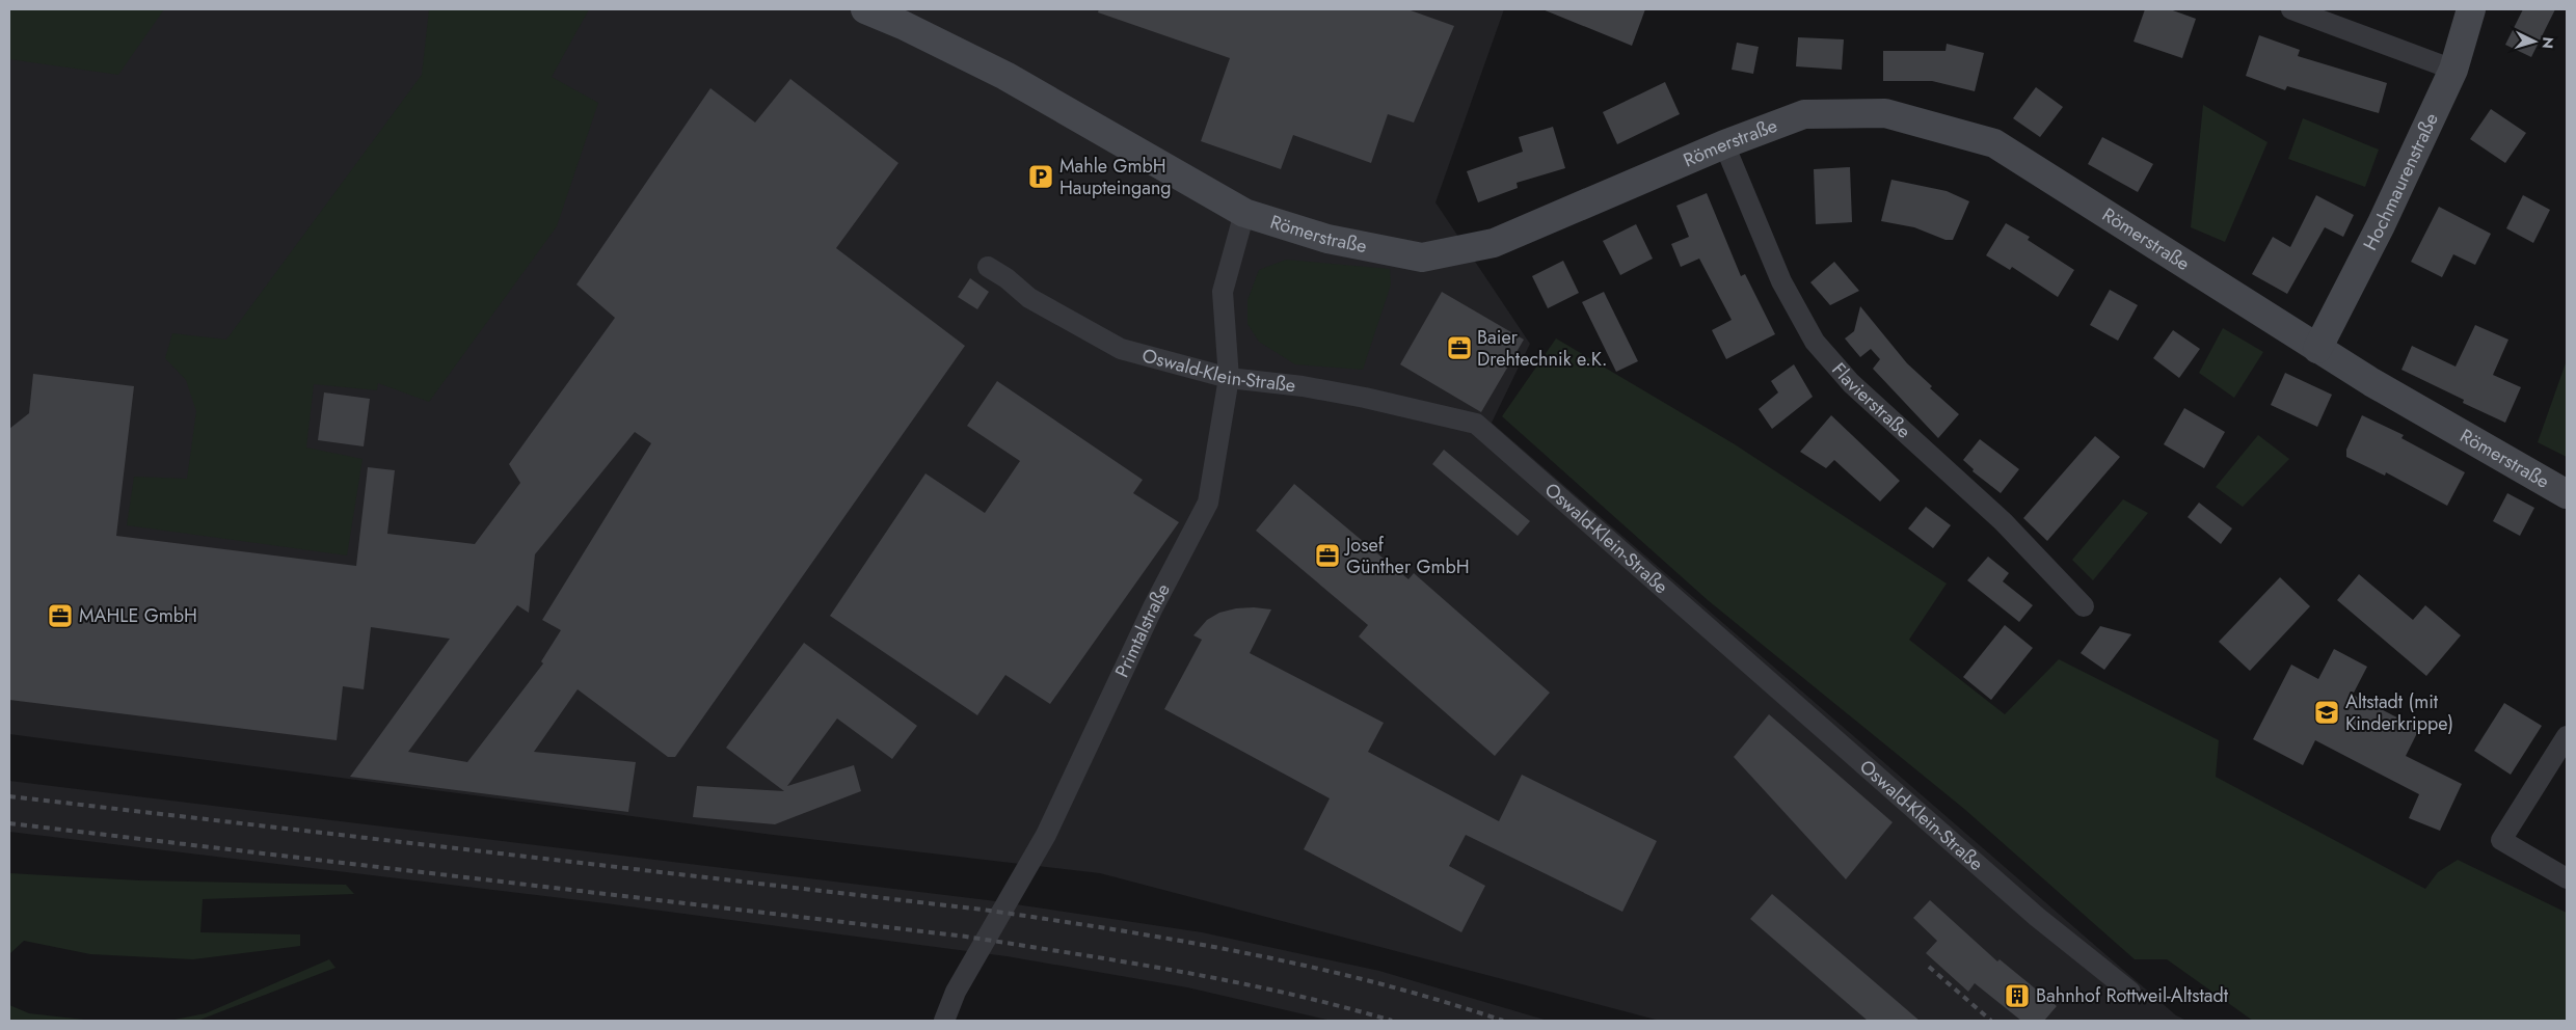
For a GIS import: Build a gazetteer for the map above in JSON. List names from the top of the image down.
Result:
{
  "streets": {
    "street": [
      "Römerstraße",
      "Hochmaurenstraße",
      "Oswald-Klein-Straße",
      "Flavierstraße",
      "Primtalstraße"
    ]
  },
  "crossings": [
    ["Römerstraße", "Hochmaurenstraße"],
    ["Römerstraße", "Flavierstraße"],
    ["Römerstraße", "Primtalstraße"],
    ["Oswald-Klein-Straße", "Primtalstraße"]
  ],
  "places": {
    "parking": ["Mahle GmbH Haupteingang"],
    "office": ["Baier Drehtechnik e.K.", "Josef Günther GmbH", "MAHLE GmbH"],
    "school or university": ["Altstadt (mit Kinderkrippe)"],
    "building": ["Bahnhof Rottweil-Altstadt"]
  },
  "north": "right"
}
